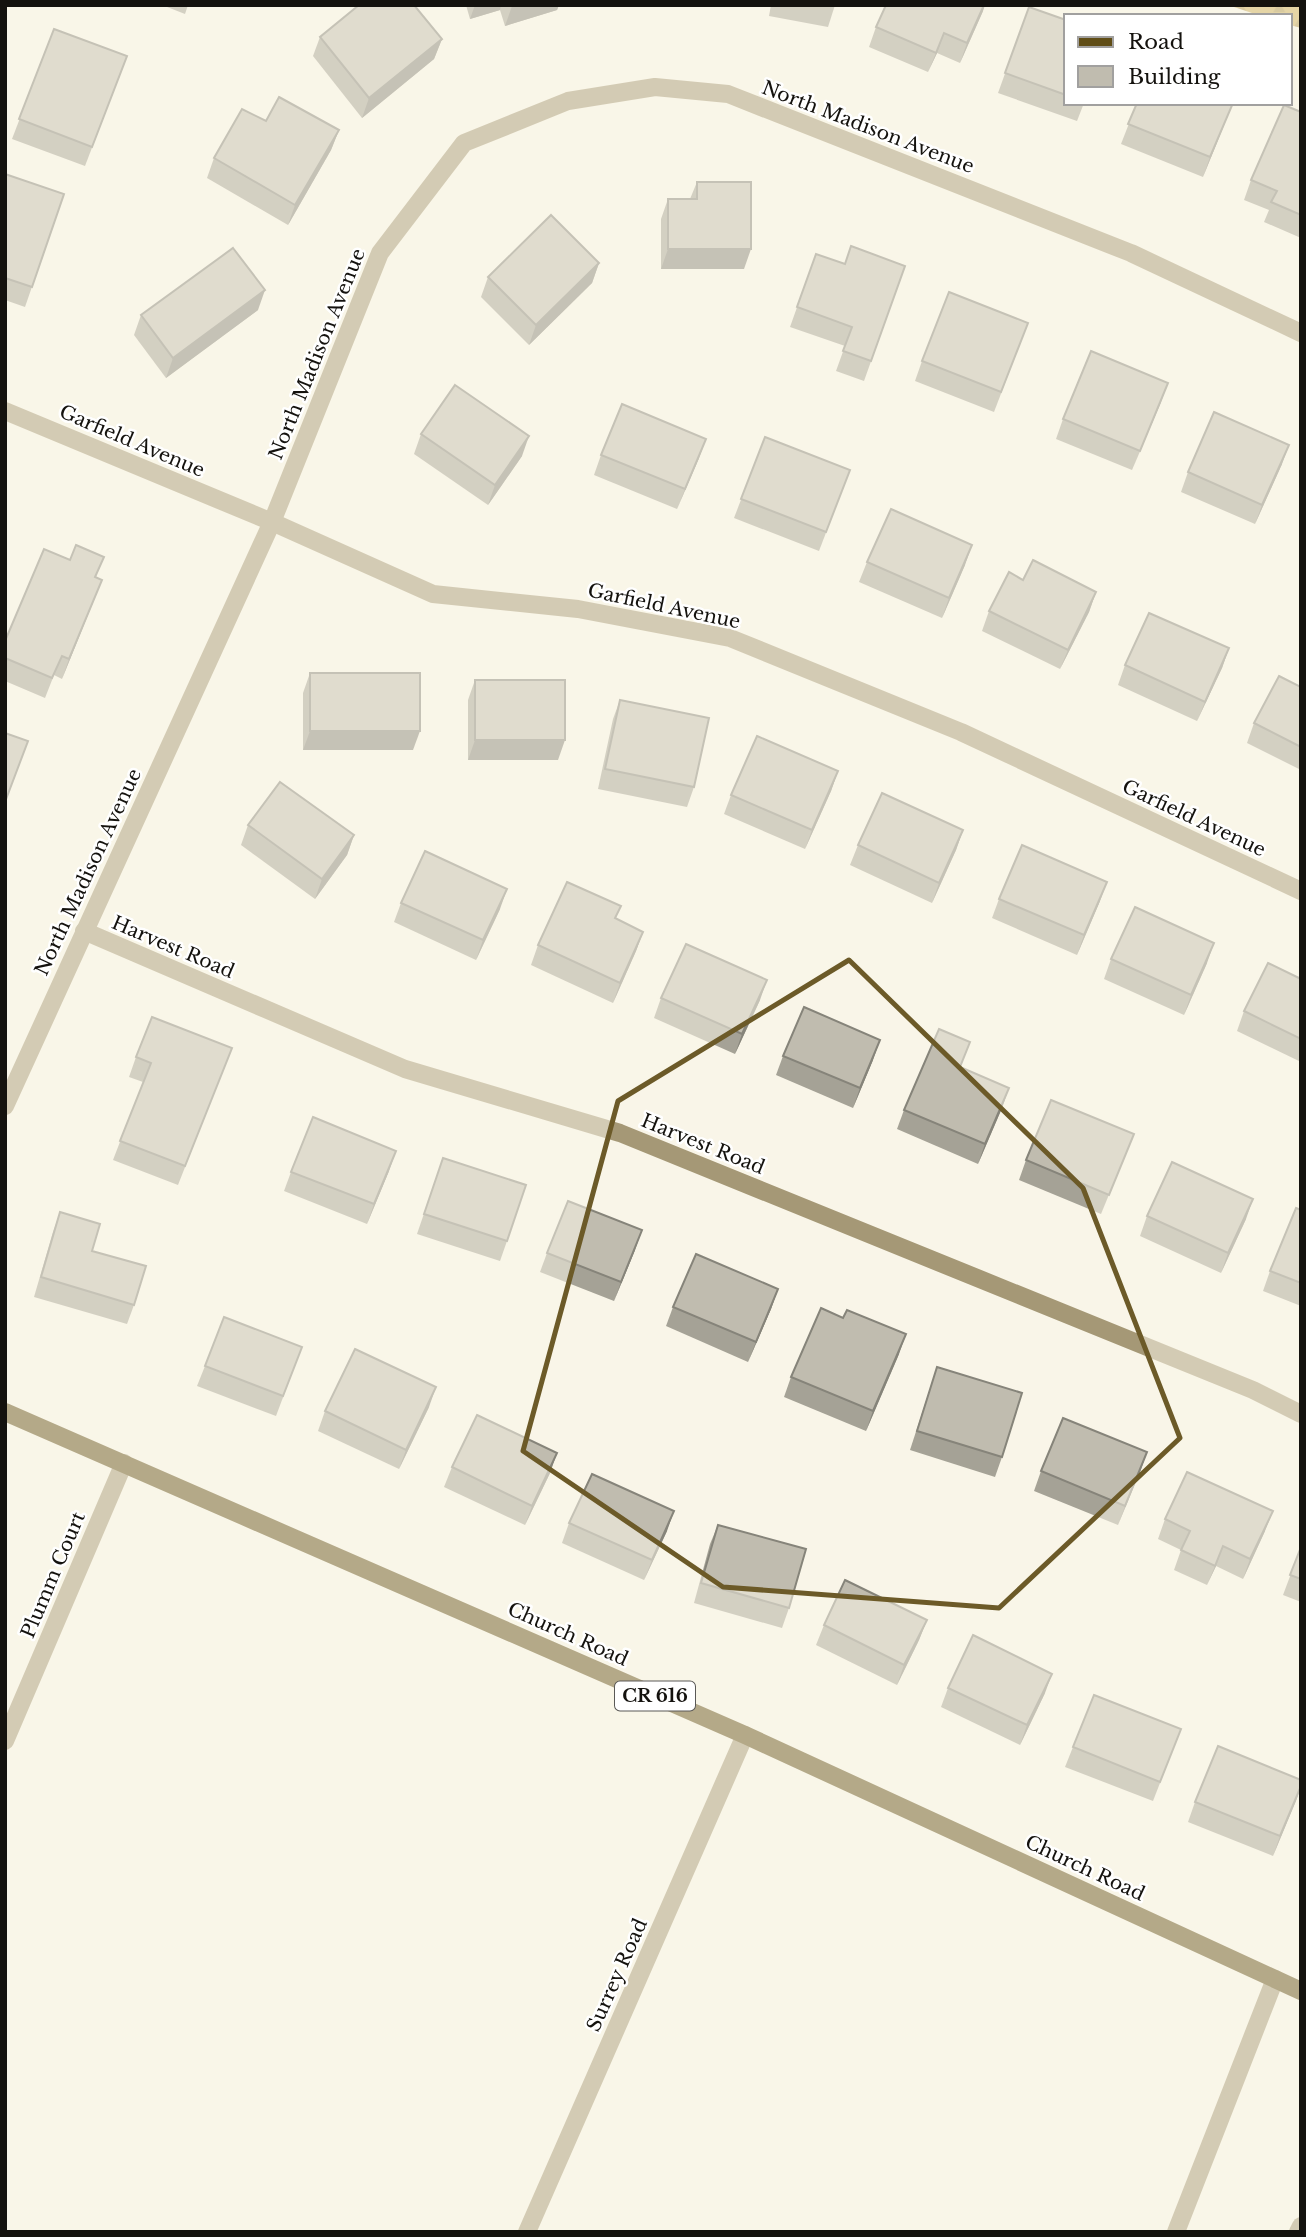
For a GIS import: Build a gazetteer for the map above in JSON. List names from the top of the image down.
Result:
{
  "streets": {
    "main road": ["Church Road", "CR 616"],
    "street": [
      "North Madison Avenue",
      "Garfield Avenue",
      "Harvest Road",
      "Plumm Court",
      "Surrey Road"
    ]
  },
  "crossings": [
    ["North Madison Avenue", "Garfield Avenue"],
    ["North Madison Avenue", "Harvest Road"],
    ["Plumm Court", "Church Road"],
    ["Church Road", "Surrey Road"]
  ],
  "legend": ["Road", "Building"]
}
